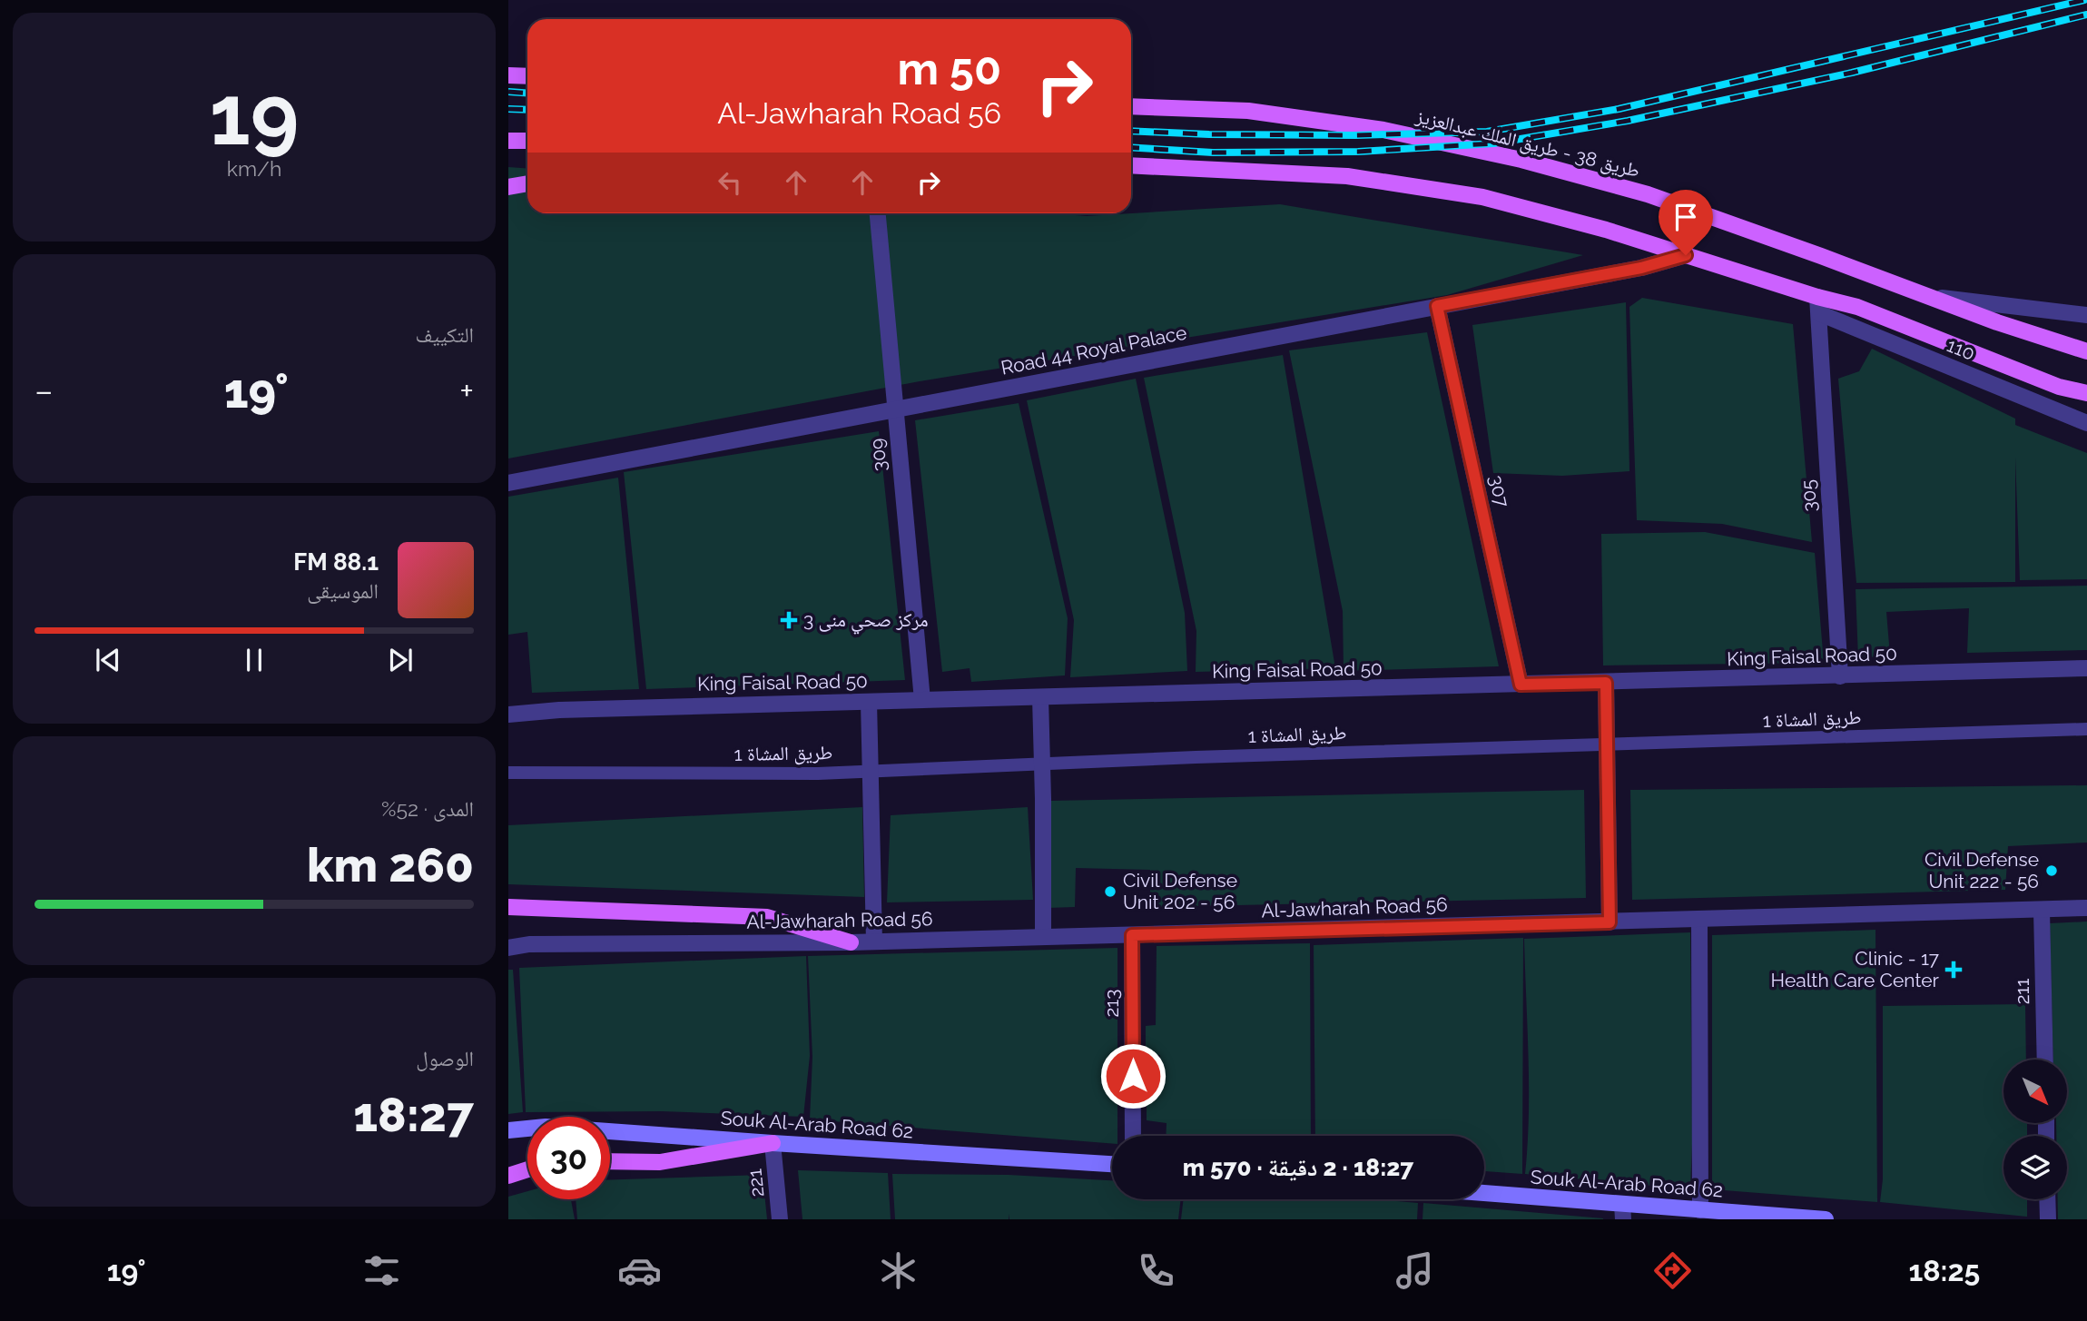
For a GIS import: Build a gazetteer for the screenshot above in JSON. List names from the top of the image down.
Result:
{
  "streets": {
    "main road": ["طريق 38 - طريق الملك عبدالعزيز", "Souk Al-Arab Road 62"],
    "street": [
      "110",
      "Road 44 Royal Palace",
      "309",
      "307",
      "305",
      "King Faisal Road 50",
      "طريق المشاة 1",
      "Al-Jawharah Road 56",
      "211",
      "213",
      "221"
    ]
  },
  "crossings": [
    ["110", "305"],
    ["Road 44 Royal Palace", "309"],
    ["Road 44 Royal Palace", "307"],
    ["309", "King Faisal Road 50"],
    ["307", "King Faisal Road 50"],
    ["305", "King Faisal Road 50"],
    ["Al-Jawharah Road 56", "211"],
    ["Al-Jawharah Road 56", "213"],
    ["Souk Al-Arab Road 62", "221"]
  ],
  "places": {
    "health": ["مركز صحي منى 3", "Clinic - 17 Health Care Center"],
    "other": ["Civil Defense Unit 222 - 56", "Civil Defense Unit 202 - 56"]
  },
  "north": "bottom right",
  "page": {
    "tile": [
      ["19", "km/h"],
      "التكييف",
      ["المدى · 52%", "260 km"],
      ["الوصول", "18:27"]
    ],
    "turn": ["50 m", "Al-Jawharah Road 56"],
    "heat": ["−", "19°", "+"],
    "song": ["88.1 FM", "الموسيقى"],
    "limit": "30",
    "trip": "18:27 · 2 دقيقة · 570 m",
    "tabs": ["18:25", "19°"]
  }
}
